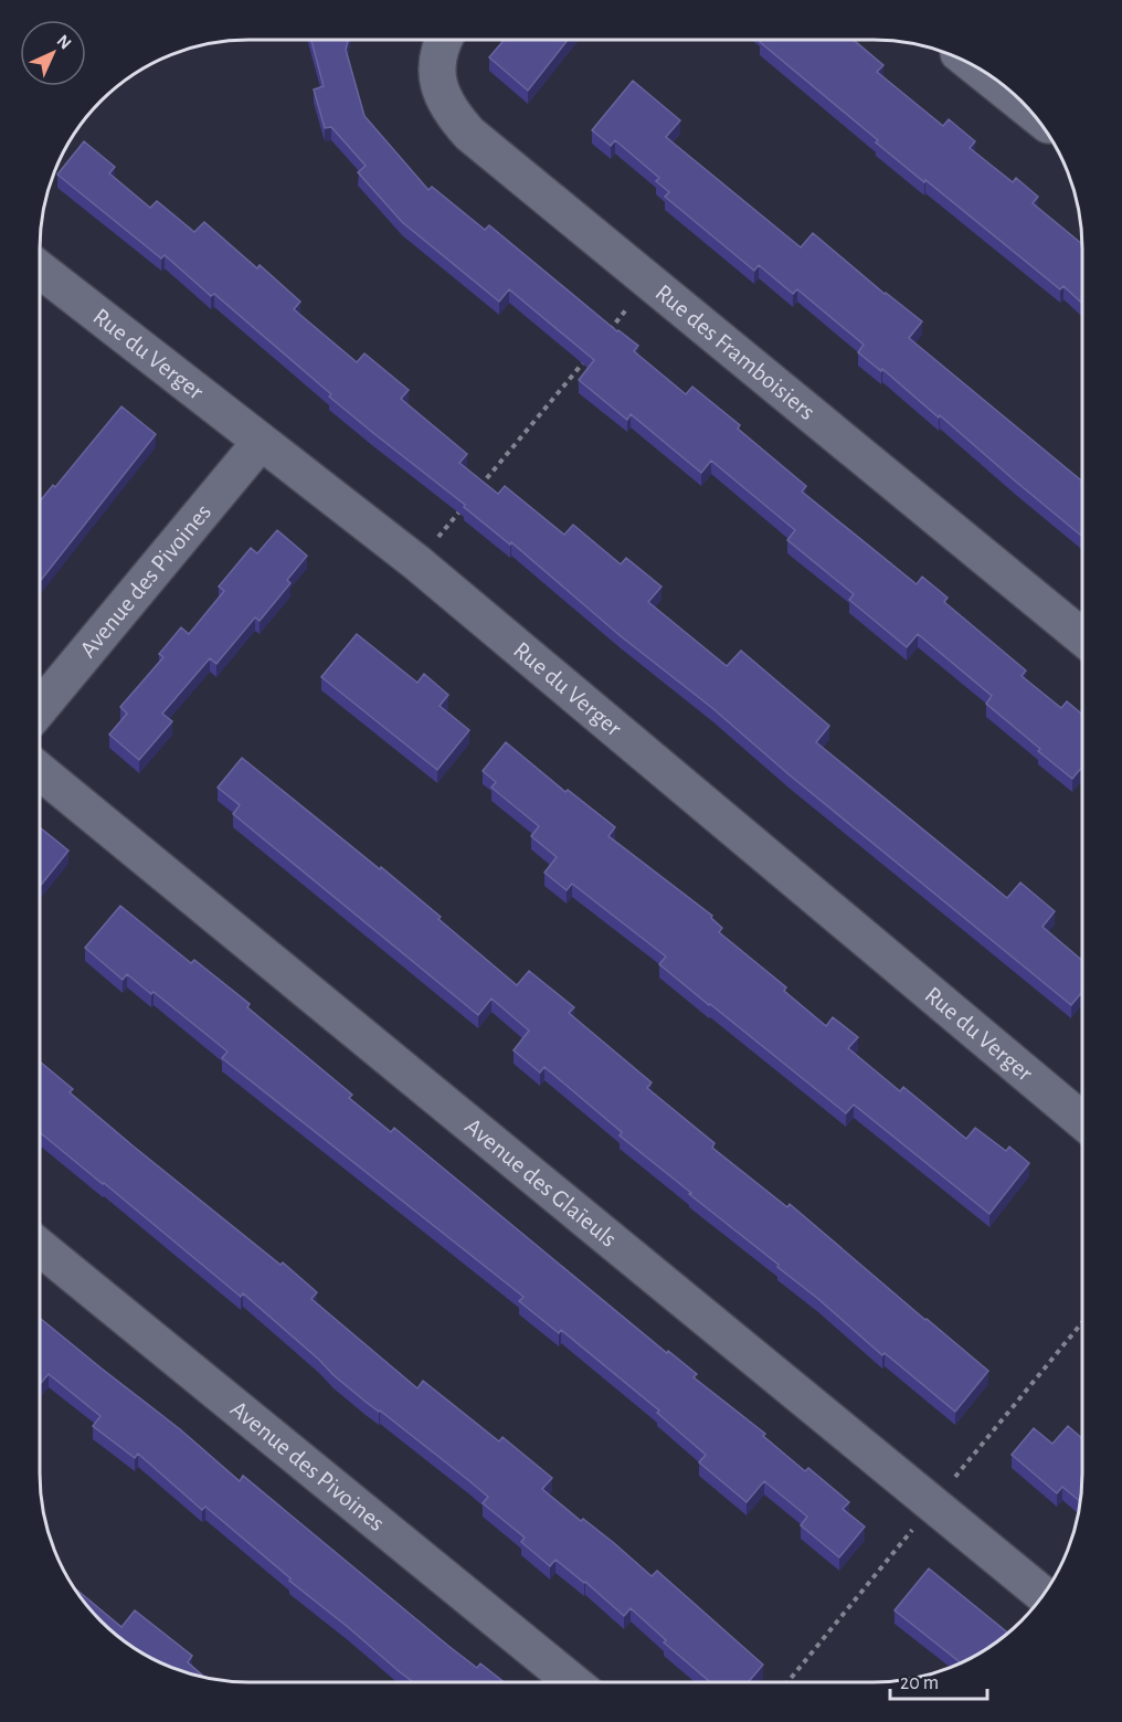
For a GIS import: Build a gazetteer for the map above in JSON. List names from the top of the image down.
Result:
{
  "streets": {
    "street": [
      "Rue des Framboisiers",
      "Rue du Verger",
      "Avenue des Pivoines",
      "Avenue des Glaïeuls"
    ]
  },
  "crossings": [
    ["Rue du Verger", "Avenue des Pivoines"]
  ],
  "scale_bar": "20 m",
  "north": "top right"
}
